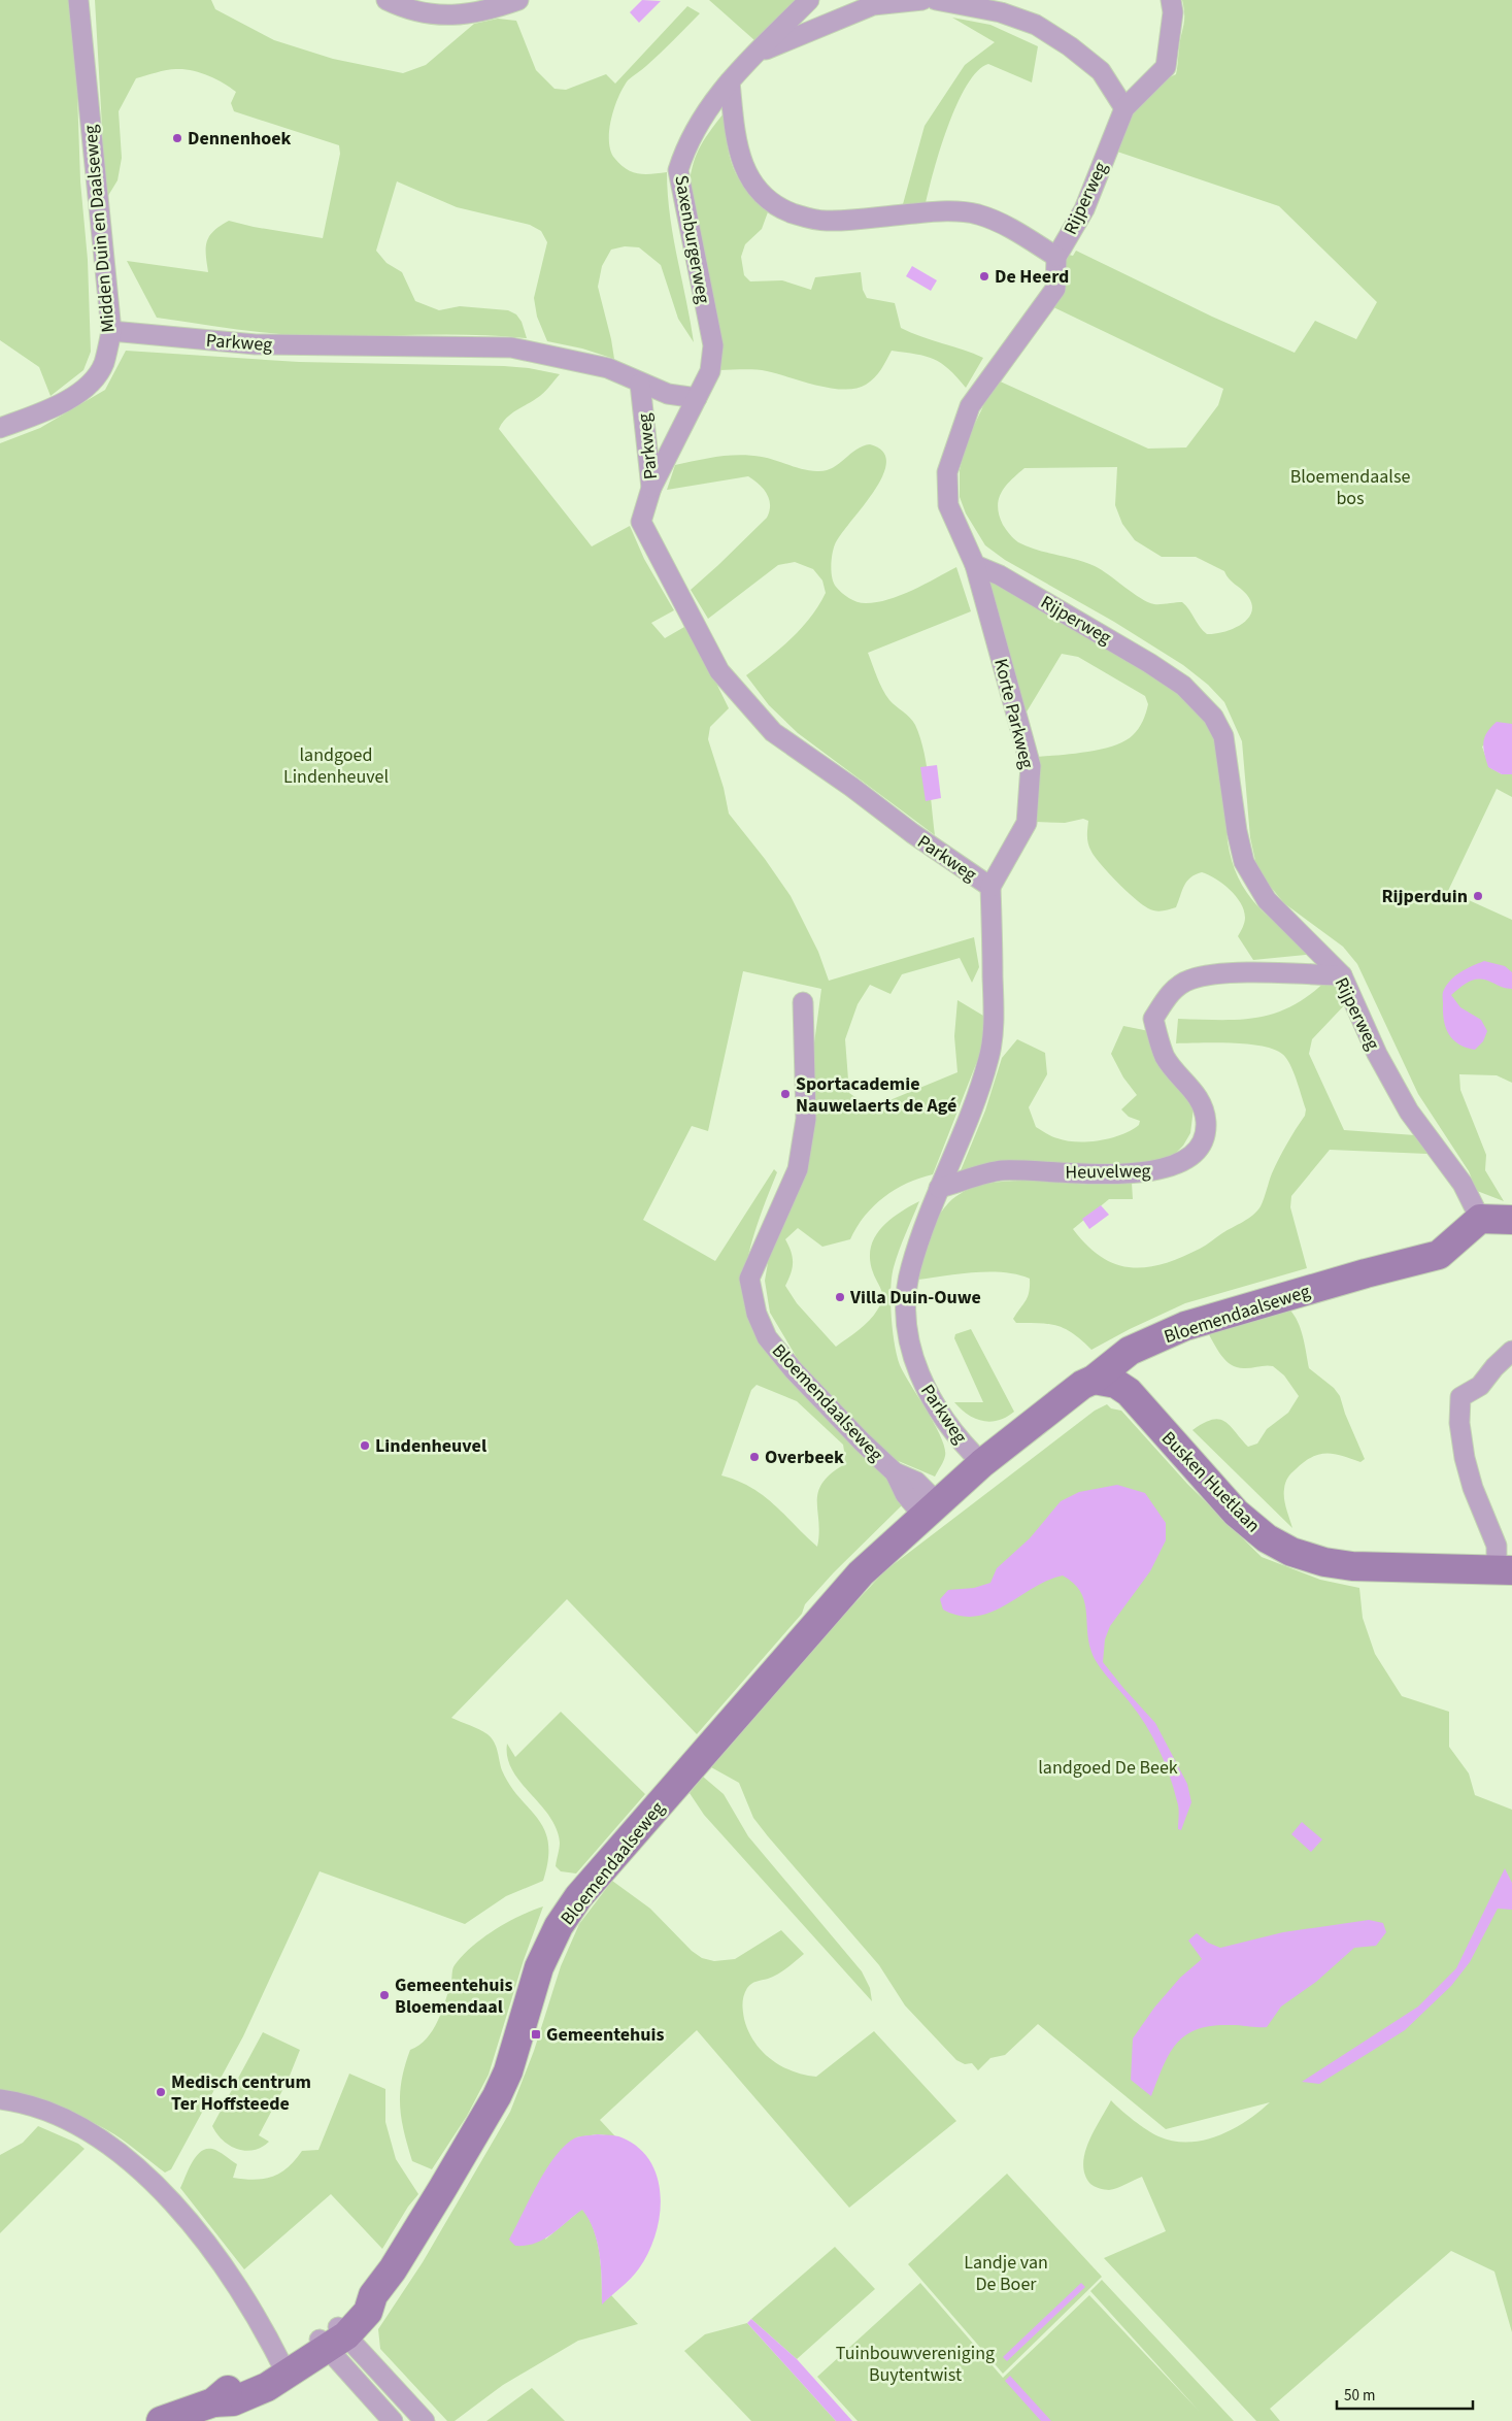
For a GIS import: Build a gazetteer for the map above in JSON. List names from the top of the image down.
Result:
{
  "streets": {
    "street": [
      "Rijperweg",
      "Midden Duin en Daalseweg",
      "Saxenburgerweg",
      "Parkweg",
      "Korte Parkweg",
      "Heuvelweg",
      "Bloemendaalseweg",
      "Busken Huetlaan"
    ]
  },
  "crossings": [
    ["Rijperweg", "Korte Parkweg"],
    ["Rijperweg", "Heuvelweg"],
    ["Rijperweg", "Bloemendaalseweg"],
    ["Midden Duin en Daalseweg", "Parkweg"],
    ["Saxenburgerweg", "Parkweg"],
    ["Parkweg", "Korte Parkweg"],
    ["Parkweg", "Heuvelweg"],
    ["Parkweg", "Bloemendaalseweg"],
    ["Bloemendaalseweg", "Busken Huetlaan"]
  ],
  "parks": [
    "Bloemendaalse bos",
    "landgoed Lindenheuvel",
    "landgoed De Beek",
    "Landje van De Boer",
    "Tuinbouwvereniging Buytentwist"
  ],
  "places": {
    "other": [
      "Dennenhoek",
      "De Heerd",
      "Rijperduin",
      "Sportacademie Nauwelaerts de Agé",
      "Villa Duin-Ouwe",
      "Lindenheuvel",
      "Overbeek",
      "Gemeentehuis Bloemendaal",
      "Medisch centrum Ter Hoffsteede"
    ],
    "transit": ["Gemeentehuis"]
  },
  "scale_bar": "50 m"
}
